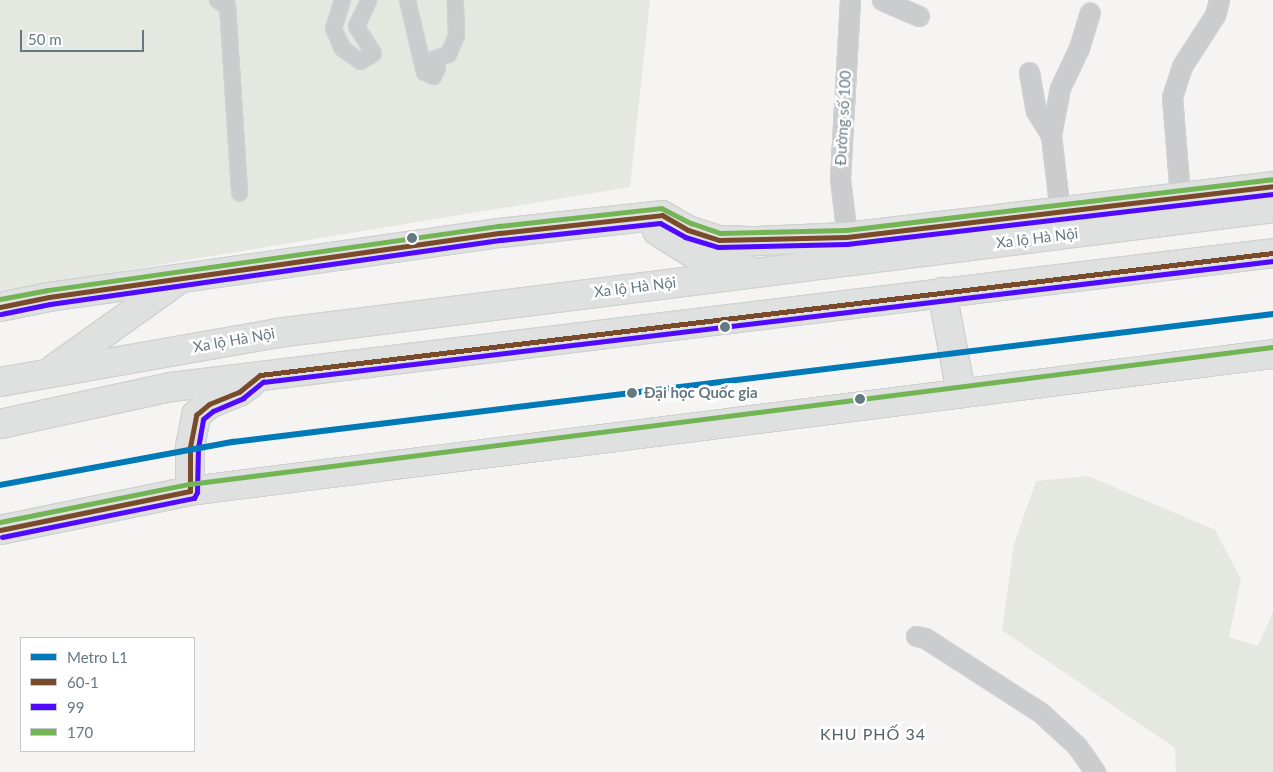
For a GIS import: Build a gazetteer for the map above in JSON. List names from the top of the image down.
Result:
{
  "streets": {
    "main road": ["Xa lộ Hà Nội"],
    "street": ["Đường số 100"]
  },
  "crossings": [
    ["Đường số 100", "Xa lộ Hà Nội"]
  ],
  "districts": ["KHU PHỐ 34"],
  "places": ["Đại học Quốc gia"],
  "lines": [
    "transit line 170",
    "transit line 60-1",
    "transit line 99",
    "metro line L1"
  ],
  "legend": [
    "Metro L1",
    "60-1",
    "99",
    "170"
  ],
  "scale_bar": "50 m"
}
